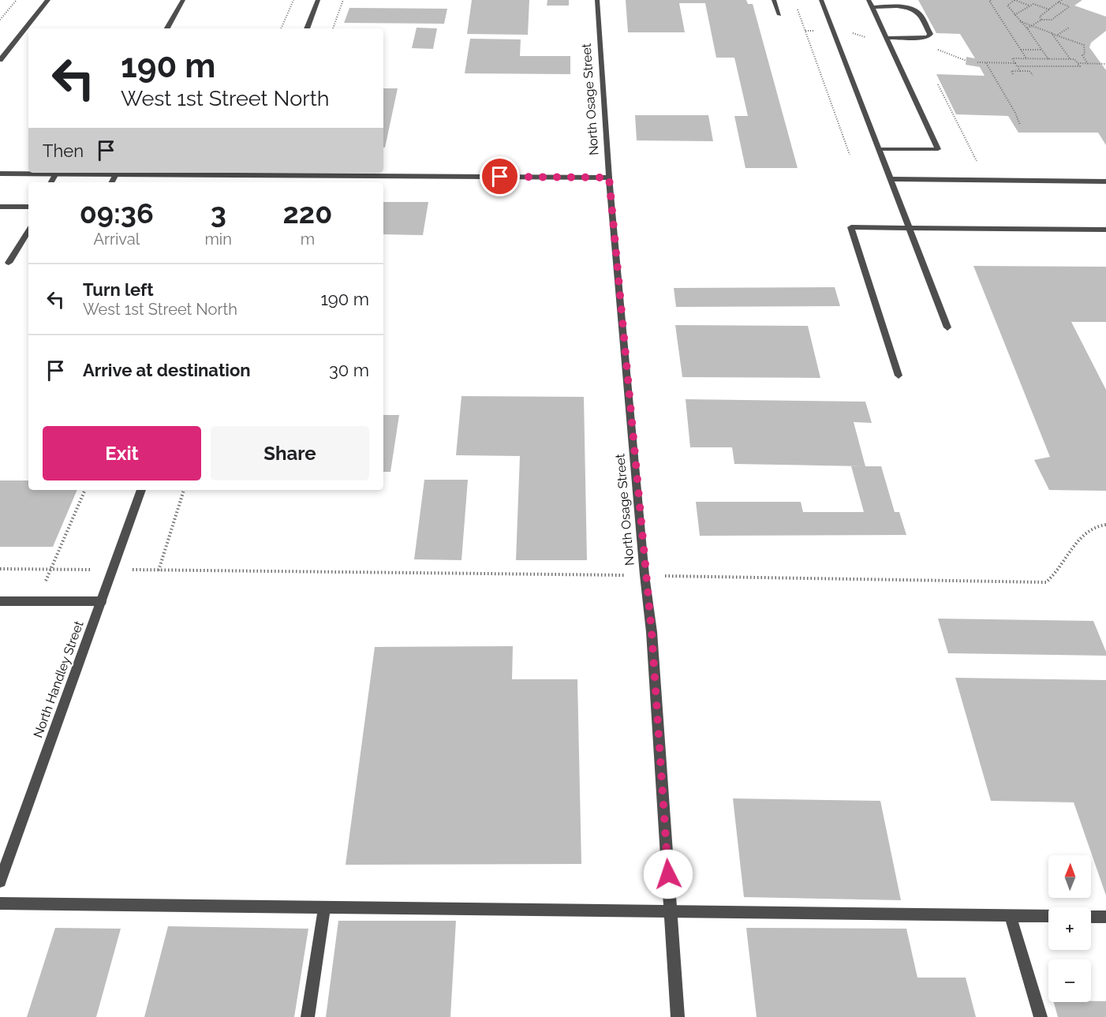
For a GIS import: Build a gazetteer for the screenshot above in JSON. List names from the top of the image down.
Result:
{
  "streets": {
    "street": ["North Osage Street", "North Handley Street"]
  },
  "north": "top",
  "page": {
    "turn": ["190 m", "West 1st Street North"],
    "then": "Then",
    "eta": [
      "09:36",
      "Arrival",
      "3",
      "min",
      "220",
      "m"
    ],
    "list": [
      {
        "name": "Turn left",
        "note": "West 1st Street North",
        "value": "190 m"
      },
      {
        "name": "Arrive at destination",
        "value": "30 m"
      }
    ],
    "buttons": ["Exit", "Share"],
    "map_buttons": ["+", "−"]
  }
}
